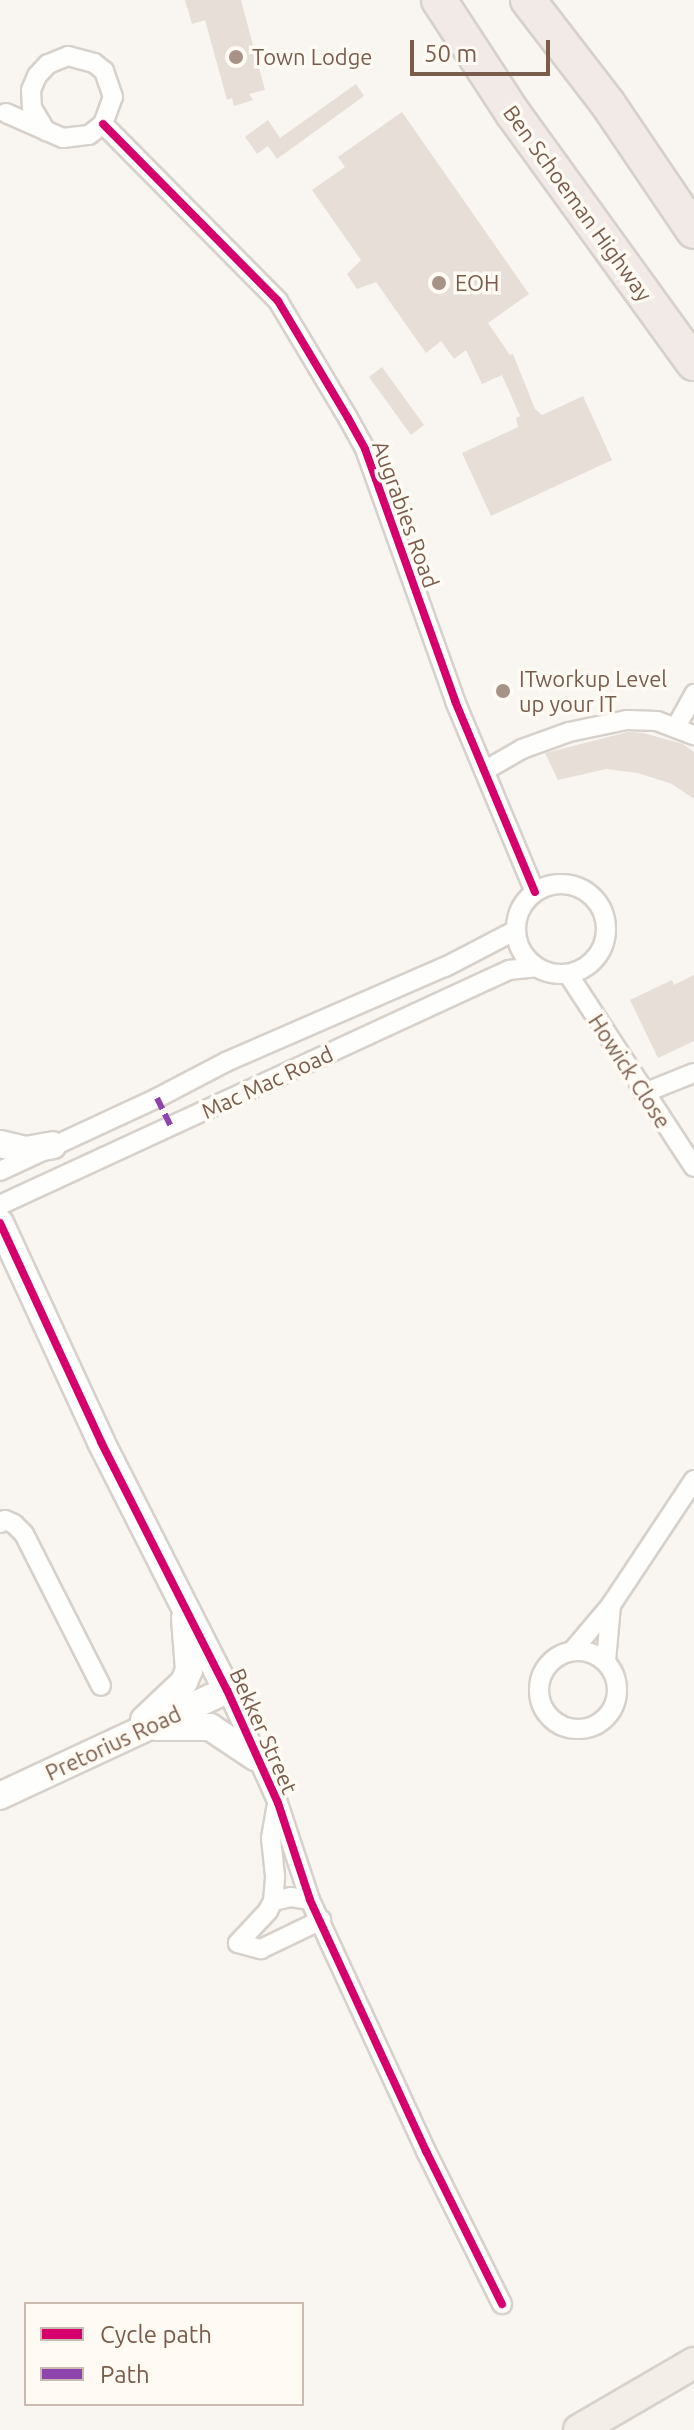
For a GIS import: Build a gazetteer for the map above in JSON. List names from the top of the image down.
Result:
{
  "streets": {
    "highway": ["Ben Schoeman Highway"],
    "street": [
      "Augrabies Road",
      "Howick Close",
      "Mac Mac Road",
      "Bekker Street",
      "Pretorius Road"
    ]
  },
  "crossings": [
    ["Augrabies Road", "Howick Close"],
    ["Augrabies Road", "Mac Mac Road"],
    ["Howick Close", "Mac Mac Road"],
    ["Bekker Street", "Pretorius Road"]
  ],
  "places": ["Town Lodge", "EOH", "ITworkup Level up your IT"],
  "legend": ["Cycle path", "Path"],
  "scale_bar": "50 m"
}
